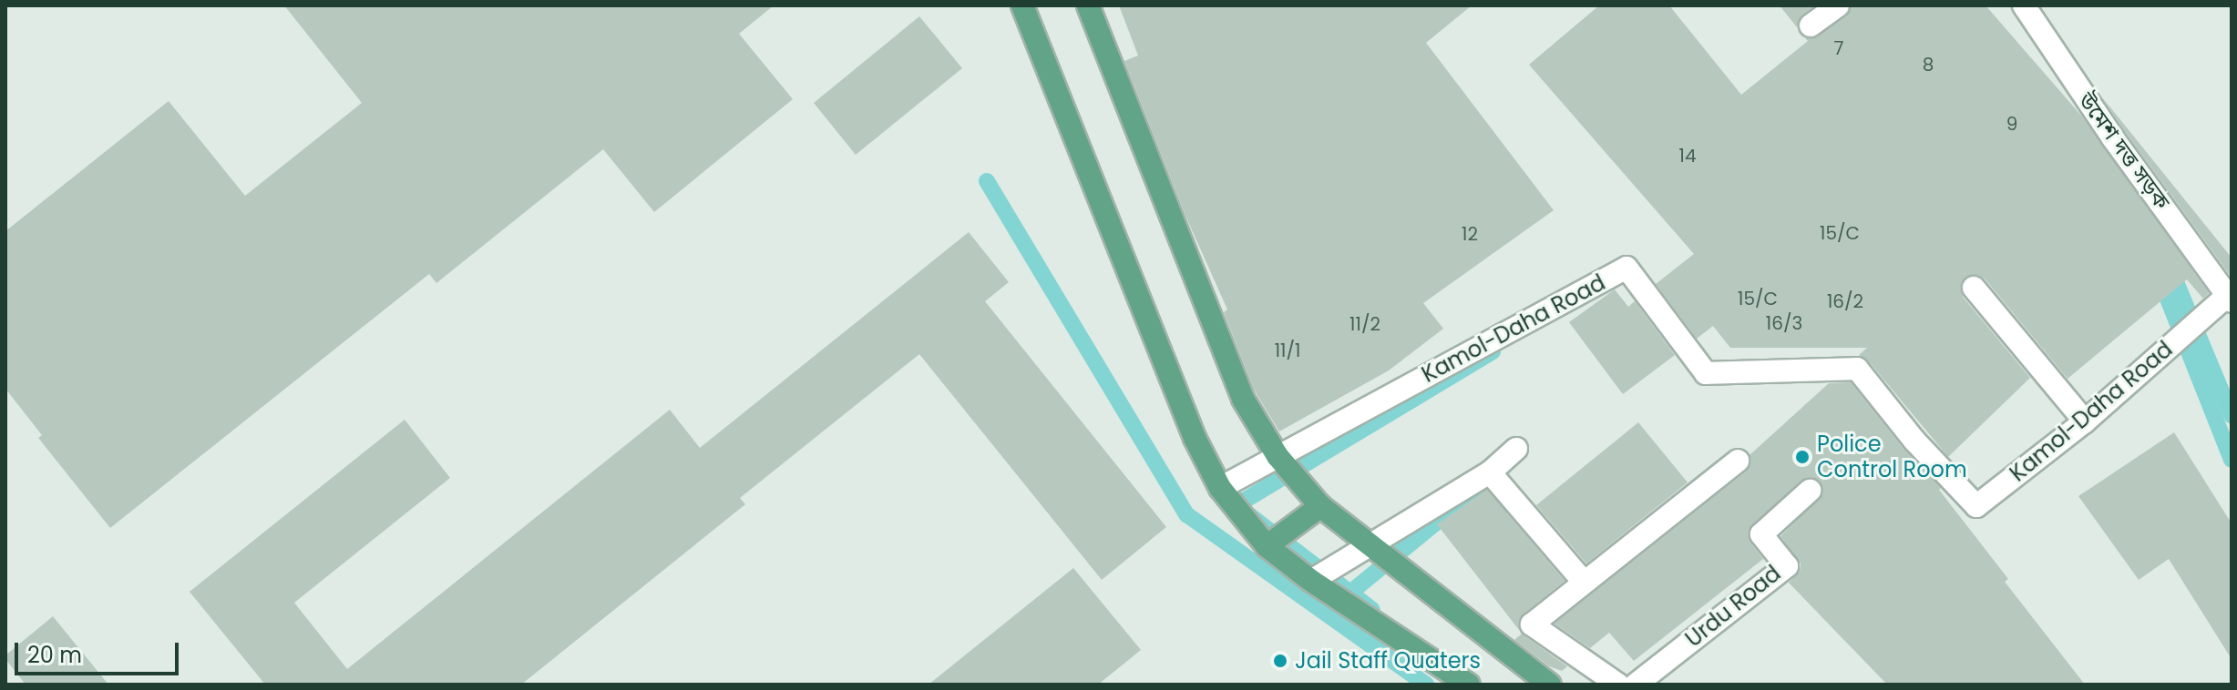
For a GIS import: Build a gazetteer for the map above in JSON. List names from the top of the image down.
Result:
{
  "streets": {
    "street": ["উমেশ দত্ত সড়ক", "Kamol-Daha Road", "Urdu Road"]
  },
  "crossings": [
    ["উমেশ দত্ত সড়ক", "Kamol-Daha Road"]
  ],
  "places": ["Police Control Room", "Jail Staff Quaters"],
  "house_numbers": [
    "7",
    "8",
    "9",
    "14",
    "15/C",
    "12",
    "15/C",
    "16/2",
    "16/3",
    "11/2",
    "11/1"
  ],
  "scale_bar": "20 m"
}
